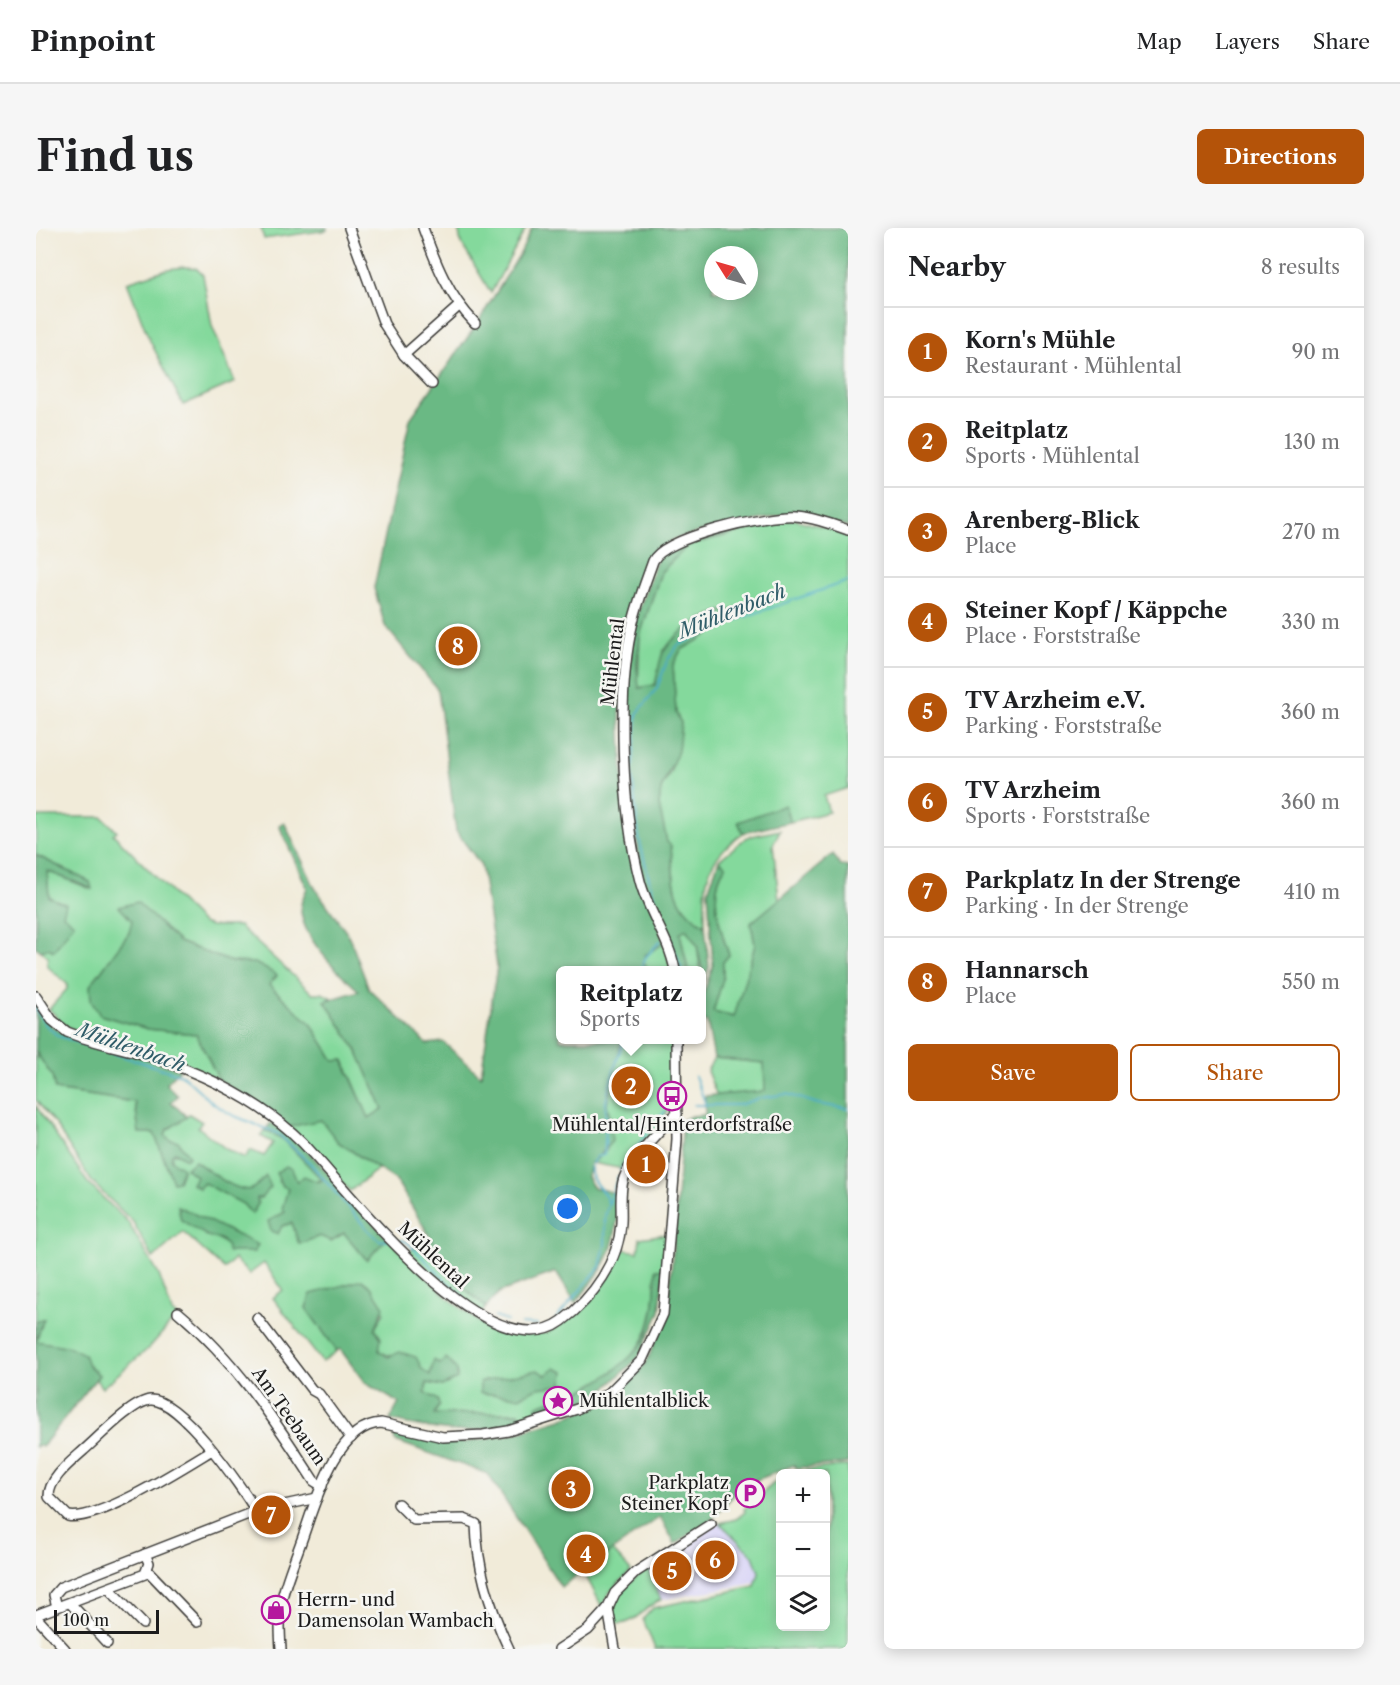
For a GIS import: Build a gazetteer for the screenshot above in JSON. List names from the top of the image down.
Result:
{
  "streets": {
    "street": ["Mühlental", "Am Teebaum"]
  },
  "water": ["Mühlenbach"],
  "places": {
    "bus stop": ["Mühlental/Hinterdorfstraße"],
    "place": ["Mühlentalblick"],
    "parking": ["Parkplatz Steiner Kopf"],
    "shop": ["Herrn- und Damensolan Wambach"]
  },
  "scale_bar": "100 m",
  "north": "top left",
  "page": {
    "header": "Pinpoint",
    "nav": ["Map", "Layers", "Share"],
    "buttons": [
      "Directions",
      ["Save", "Share"]
    ],
    "title": "Find us",
    "heading": ["Nearby", "8 results"],
    "list": [
      {
        "mark": "1",
        "name": "Korn's Mühle",
        "note": "Restaurant · Mühlental",
        "value": "90 m"
      },
      {
        "mark": "2",
        "name": "Reitplatz",
        "note": "Sports · Mühlental",
        "value": "130 m"
      },
      {
        "mark": "3",
        "name": "Arenberg-Blick",
        "note": "Place",
        "value": "270 m"
      },
      {
        "mark": "4",
        "name": "Steiner Kopf / Käppche",
        "note": "Place · Forststraße",
        "value": "330 m"
      },
      {
        "mark": "5",
        "name": "TV Arzheim e.V.",
        "note": "Parking · Forststraße",
        "value": "360 m"
      },
      {
        "mark": "6",
        "name": "TV Arzheim",
        "note": "Sports · Forststraße",
        "value": "360 m"
      },
      {
        "mark": "7",
        "name": "Parkplatz In der Strenge",
        "note": "Parking · In der Strenge",
        "value": "410 m"
      },
      {
        "mark": "8",
        "name": "Hannarsch",
        "note": "Place",
        "value": "550 m"
      }
    ],
    "pins": [
      "8",
      "2",
      "1",
      "3",
      "7",
      "4",
      "6",
      "5"
    ],
    "popup": ["Reitplatz", "Sports"],
    "map_buttons": ["+", "−"],
    "scale": "100 m"
  }
}
